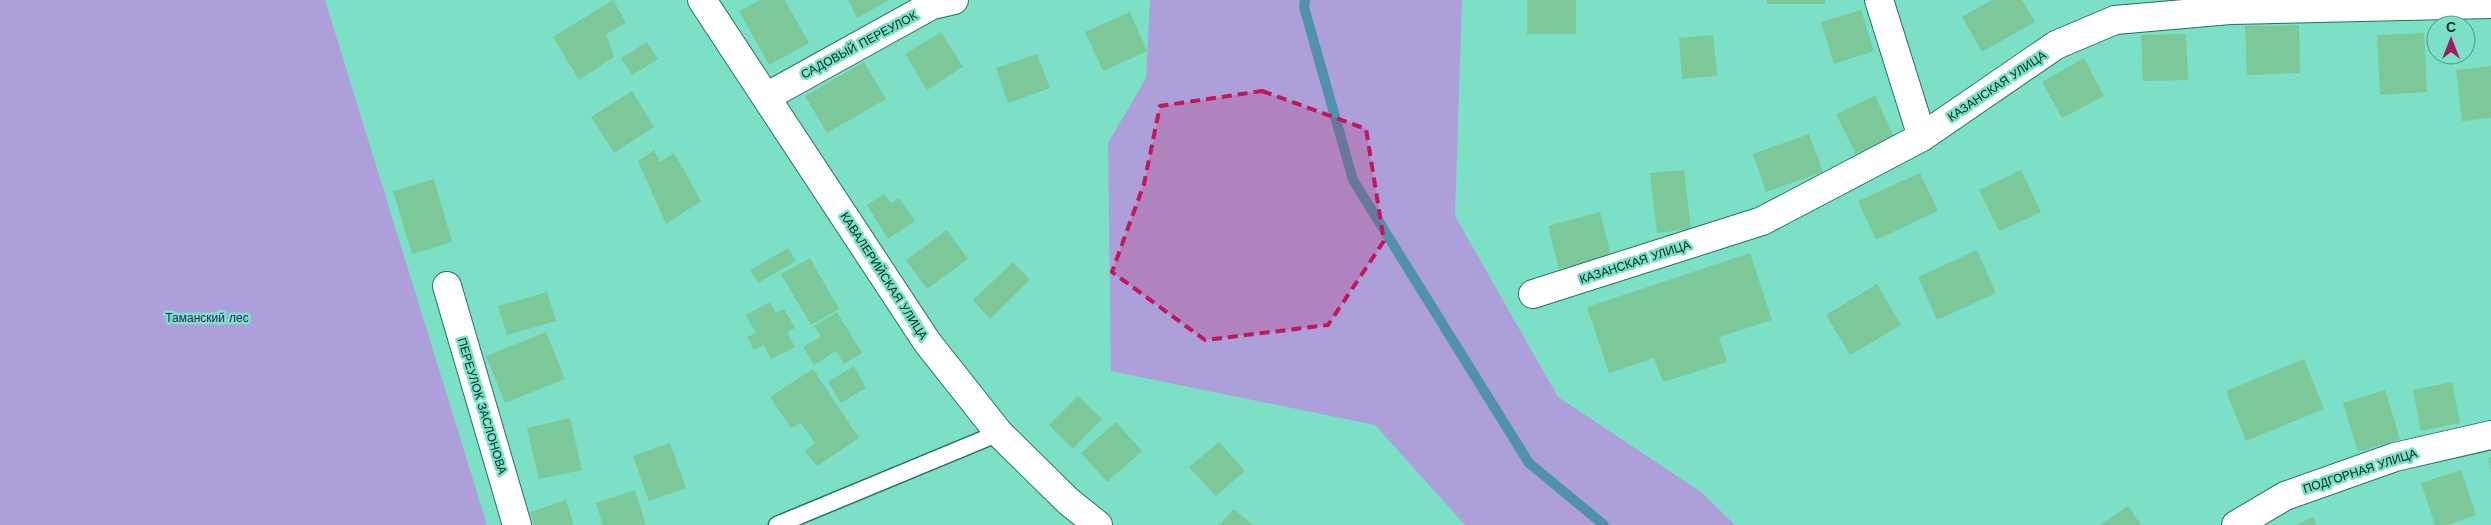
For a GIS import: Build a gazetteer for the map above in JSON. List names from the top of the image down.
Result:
{
  "streets": {
    "street": [
      "САДОВЫЙ ПЕРЕУЛОК",
      "КАЗАНСКАЯ УЛИЦА",
      "КАВАЛЕРИЙСКАЯ УЛИЦА",
      "ПЕРЕУЛОК ЗАСЛОНОВА",
      "ПОДГОРНАЯ УЛИЦА"
    ]
  },
  "crossings": [
    ["САДОВЫЙ ПЕРЕУЛОК", "КАВАЛЕРИЙСКАЯ УЛИЦА"]
  ],
  "parks": ["Таманский лес"],
  "north": "top"
}
